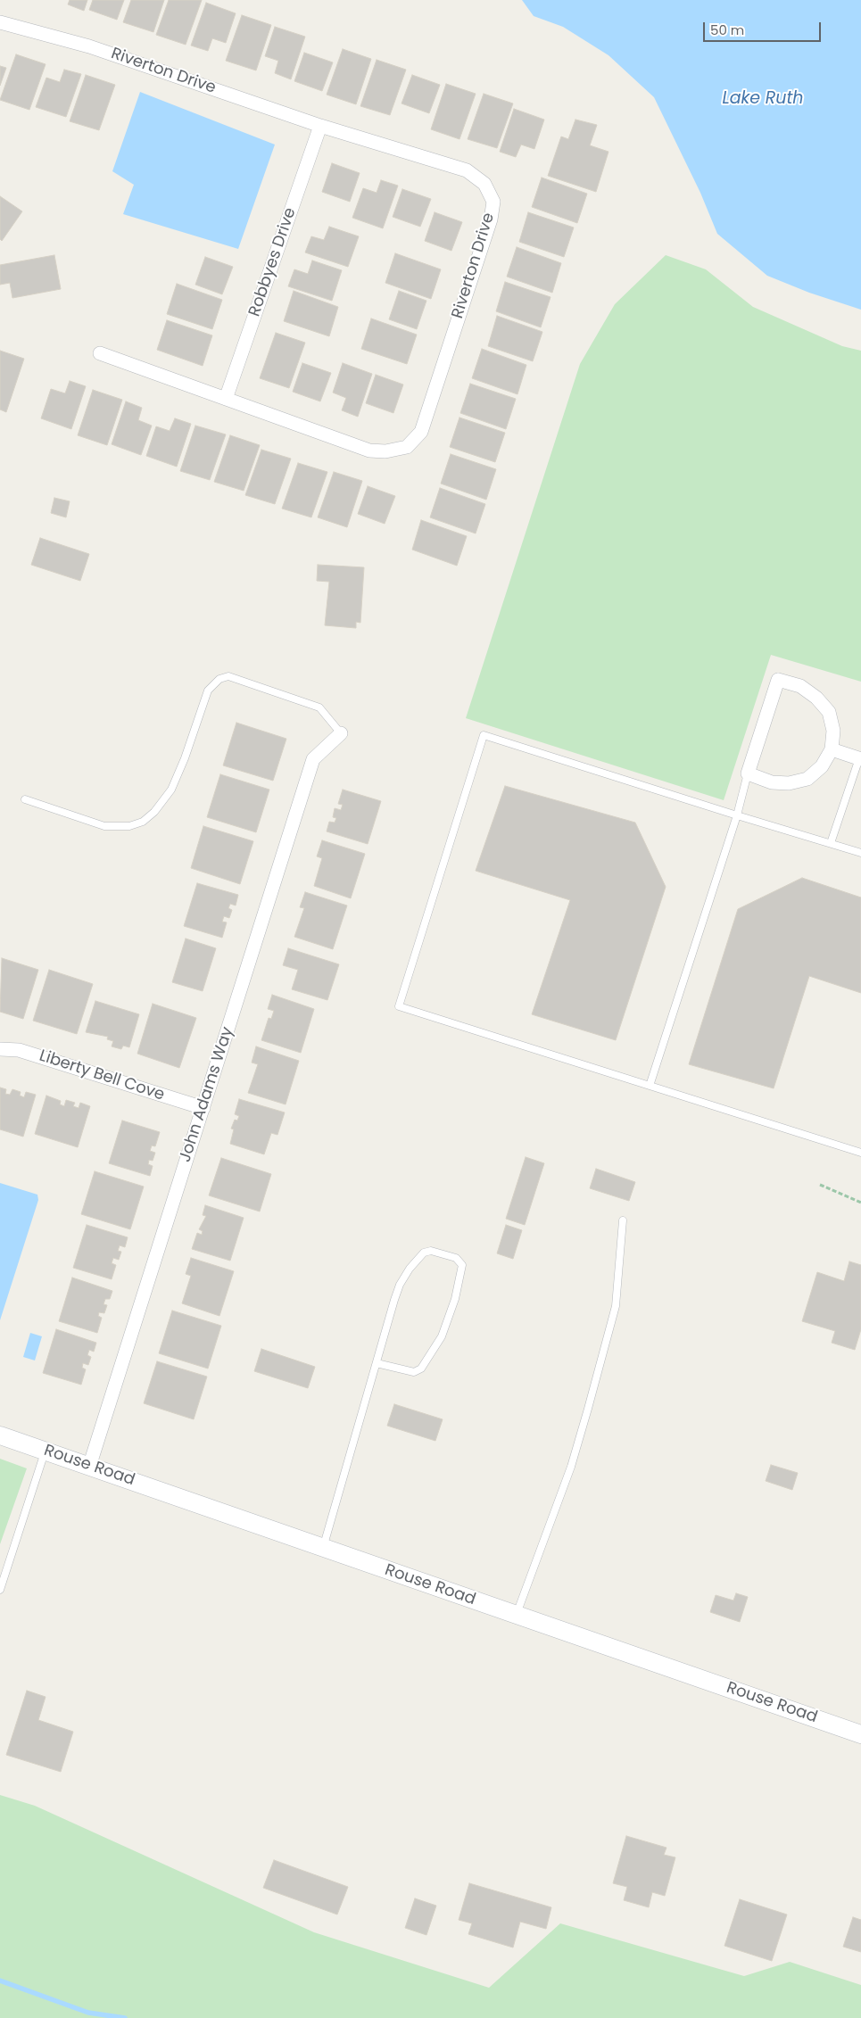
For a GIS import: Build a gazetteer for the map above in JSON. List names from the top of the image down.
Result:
{
  "streets": {
    "street": [
      "Riverton Drive",
      "Robbyes Drive",
      "Liberty Bell Cove",
      "John Adams Way",
      "Rouse Road"
    ]
  },
  "crossings": [
    ["Riverton Drive", "Robbyes Drive"],
    ["Liberty Bell Cove", "John Adams Way"],
    ["John Adams Way", "Rouse Road"]
  ],
  "water": ["Lake Ruth"],
  "scale_bar": "50 m"
}
